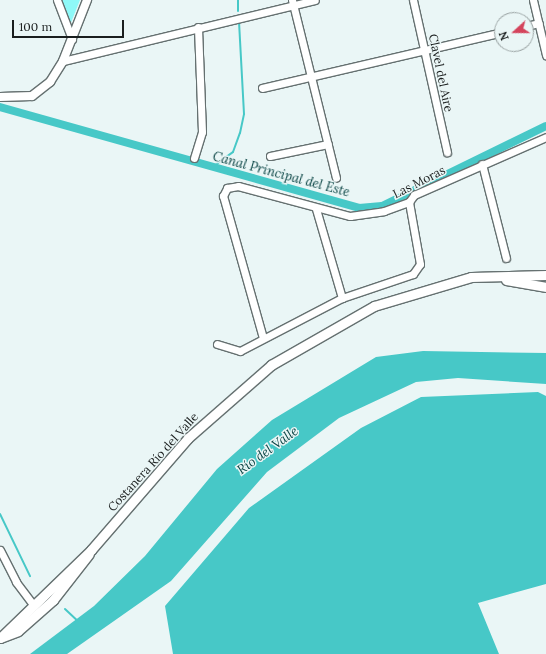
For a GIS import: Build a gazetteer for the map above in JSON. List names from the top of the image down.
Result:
{
  "streets": {
    "main road": ["Costanera Río del Valle"],
    "street": ["Clavel del Aire", "Las Moras"]
  },
  "water": ["Canal Principal del Este", "Río del Valle"],
  "scale_bar": "100 m",
  "north": "left"
}
